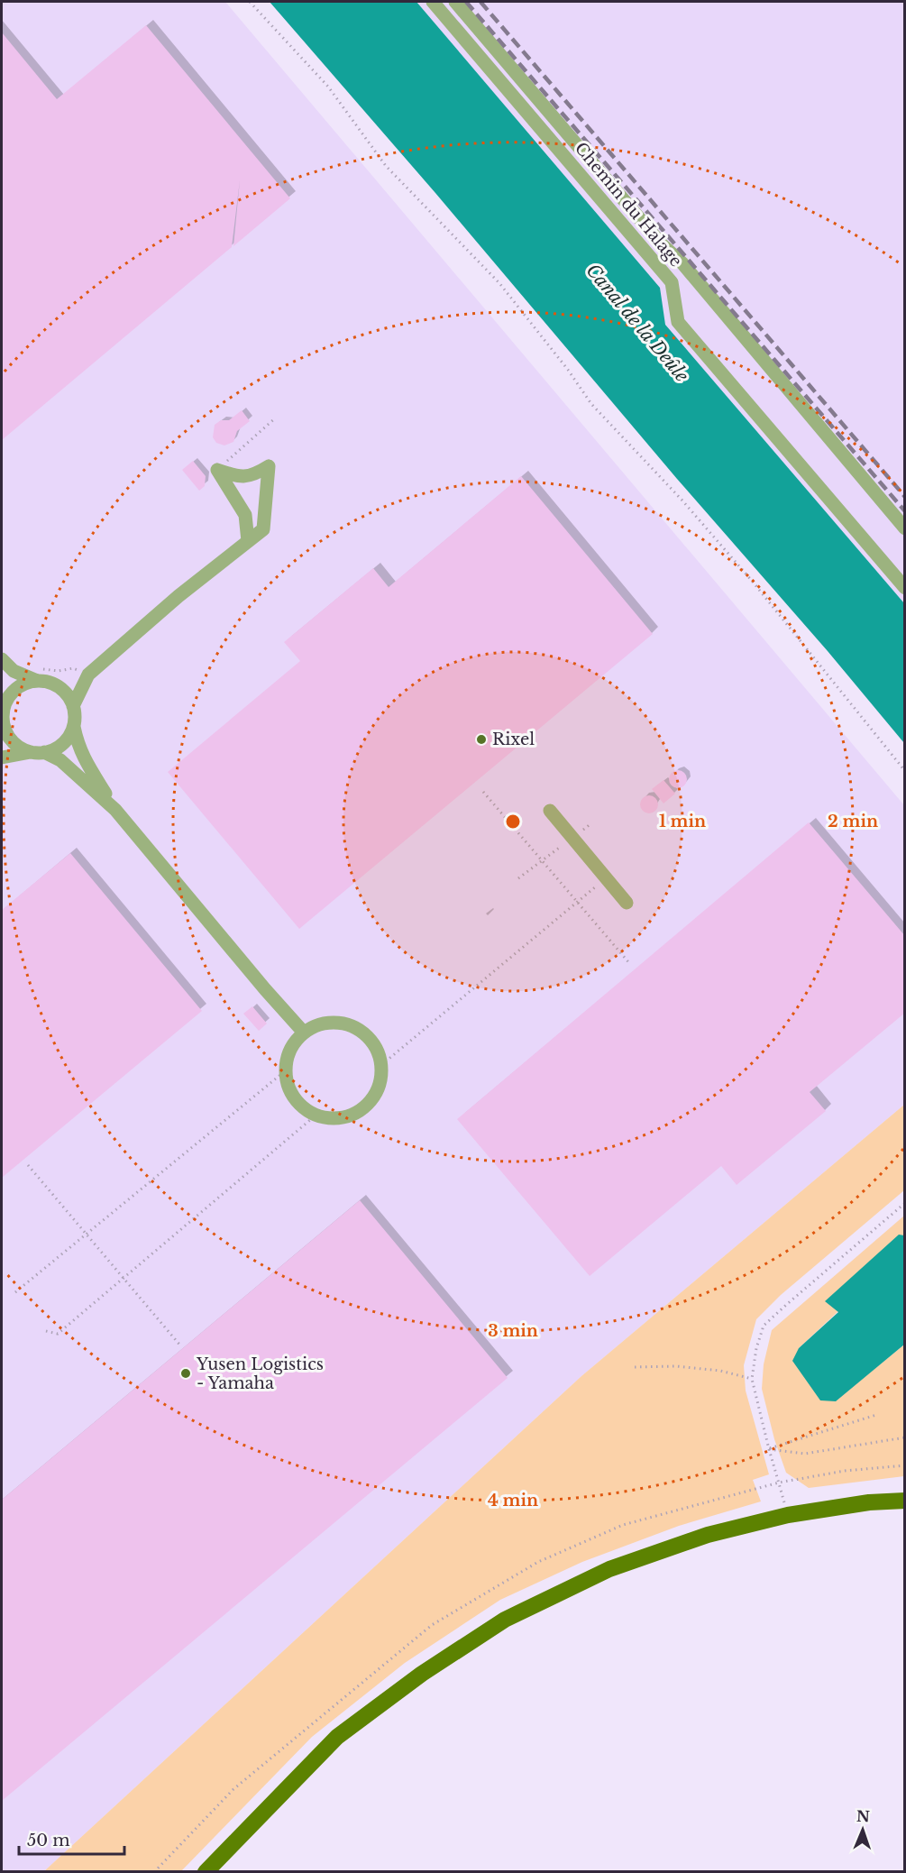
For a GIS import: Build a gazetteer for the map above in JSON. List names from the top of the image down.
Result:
{
  "streets": {
    "street": ["Chemin du Halage"]
  },
  "water": ["Canal de la Deûle"],
  "places": ["Rixel", "Yusen Logistics - Yamaha"],
  "scale_bar": "50 m",
  "north": "top",
  "rings": [
    "1 min",
    "2 min",
    "3 min",
    "4 min"
  ]
}
